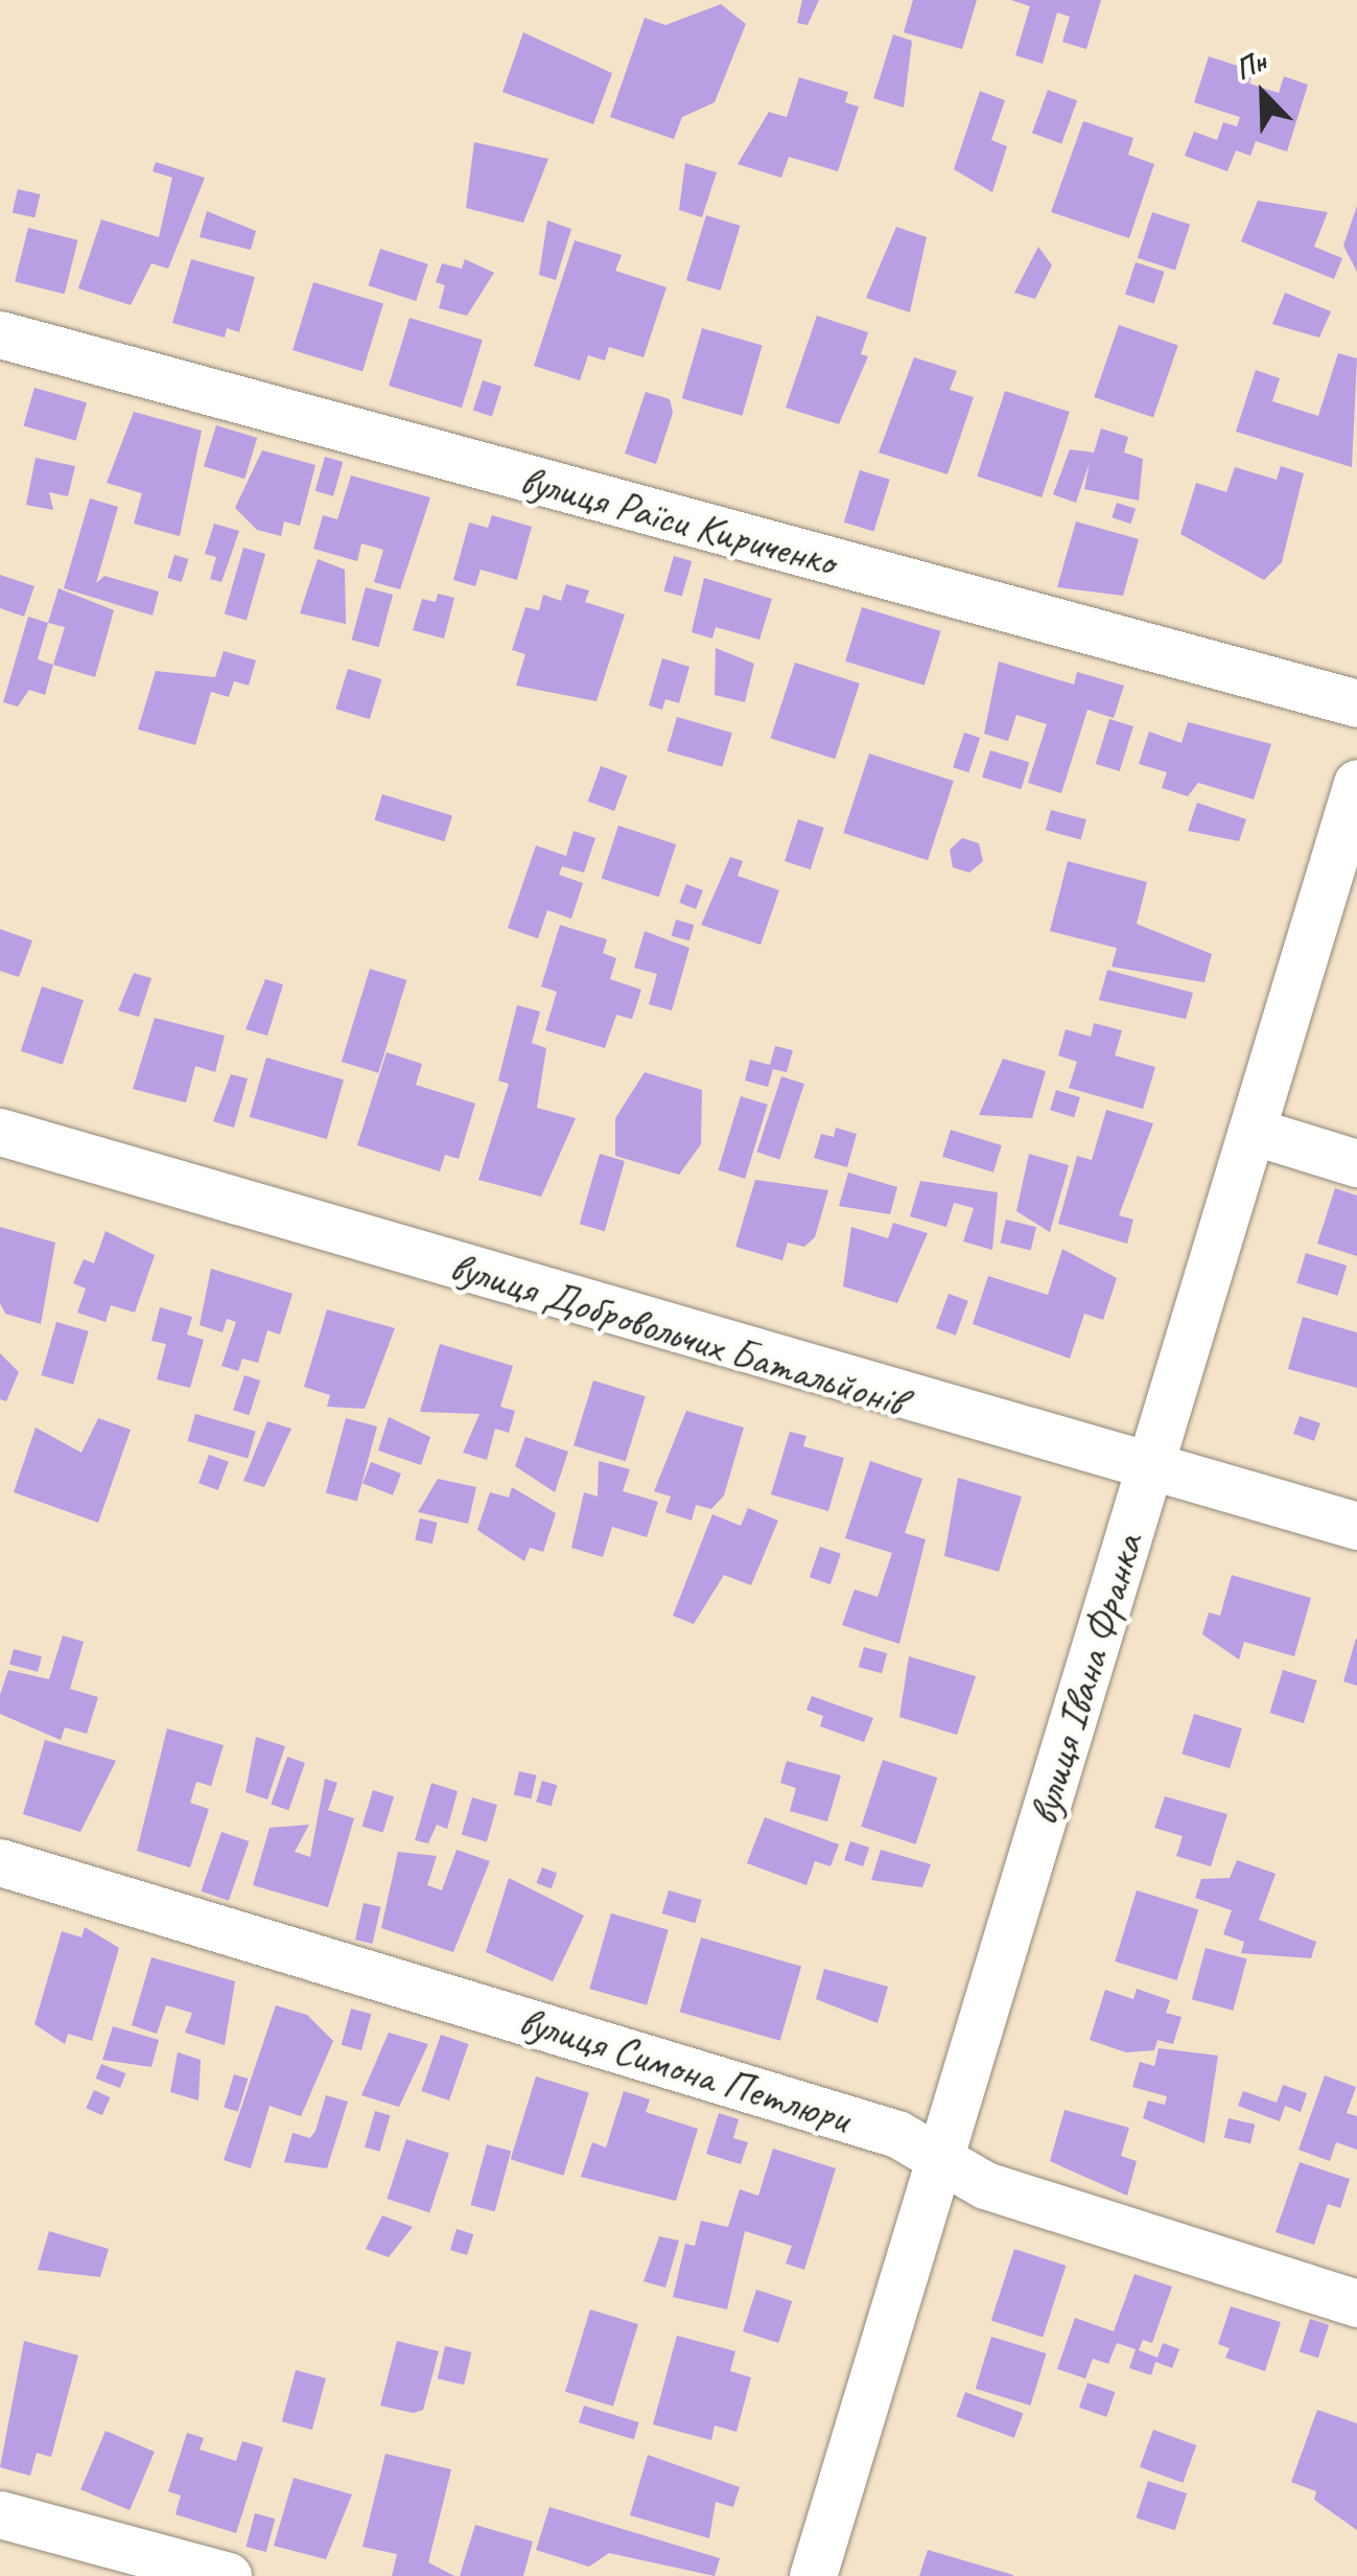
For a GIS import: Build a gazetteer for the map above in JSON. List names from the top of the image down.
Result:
{
  "streets": {
    "street": [
      "вулиця Раїси Кириченко",
      "вулиця Добровольчих Батальйонів",
      "вулиця Івана Франка",
      "вулиця Симона Петлюри"
    ]
  },
  "crossings": [
    ["вулиця Добровольчих Батальйонів", "вулиця Івана Франка"],
    ["вулиця Івана Франка", "вулиця Симона Петлюри"]
  ],
  "north": "top left"
}
